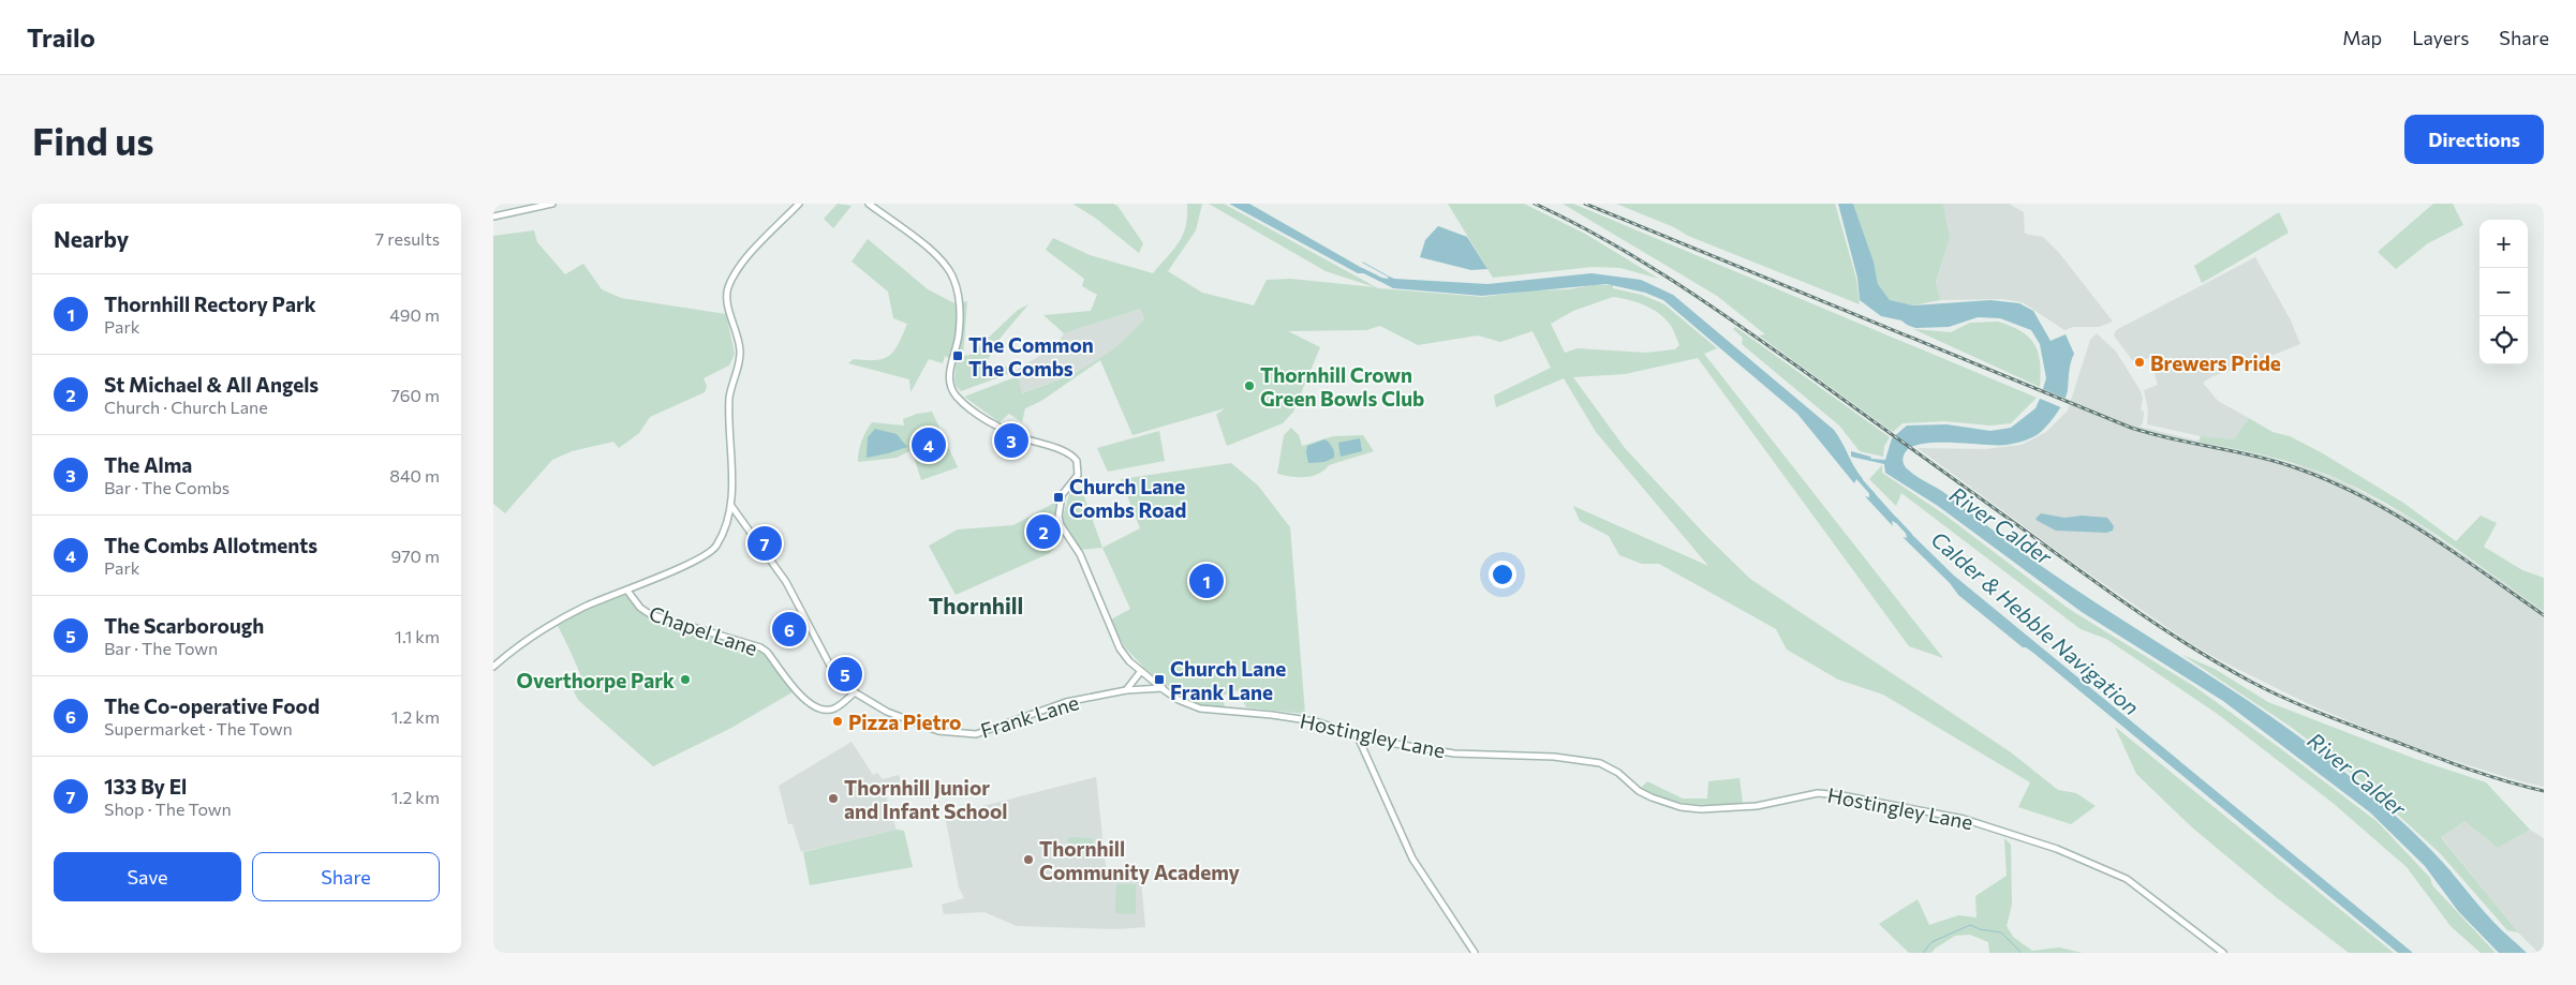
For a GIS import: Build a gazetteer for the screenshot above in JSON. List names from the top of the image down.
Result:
{
  "streets": {
    "street": ["Chapel Lane", "Frank Lane", "Hostingley Lane"]
  },
  "crossings": [
    ["Chapel Lane", "Frank Lane"],
    ["Frank Lane", "Hostingley Lane"]
  ],
  "districts": ["Thornhill"],
  "water": ["River Calder", "Calder & Hebble Navigation"],
  "places": {
    "transit": ["The Common The Combs", "Church Lane Combs Road", "Church Lane Frank Lane"],
    "other": [
      "Brewers Pride",
      "Thornhill Crown Green Bowls Club",
      "Overthorpe Park",
      "Pizza Pietro",
      "Thornhill Junior and Infant School",
      "Thornhill Community Academy"
    ]
  },
  "page": {
    "header": "Trailo",
    "nav": ["Map", "Layers", "Share"],
    "buttons": [
      "Directions",
      ["Save", "Share"]
    ],
    "title": "Find us",
    "heading": ["Nearby", "7 results"],
    "map_buttons": ["+", "−"],
    "list": [
      {
        "mark": "1",
        "name": "Thornhill Rectory Park",
        "note": "Park",
        "value": "490 m"
      },
      {
        "mark": "2",
        "name": "St Michael & All Angels",
        "note": "Church · Church Lane",
        "value": "760 m"
      },
      {
        "mark": "3",
        "name": "The Alma",
        "note": "Bar · The Combs",
        "value": "840 m"
      },
      {
        "mark": "4",
        "name": "The Combs Allotments",
        "note": "Park",
        "value": "970 m"
      },
      {
        "mark": "5",
        "name": "The Scarborough",
        "note": "Bar · The Town",
        "value": "1.1 km"
      },
      {
        "mark": "6",
        "name": "The Co-operative Food",
        "note": "Supermarket · The Town",
        "value": "1.2 km"
      },
      {
        "mark": "7",
        "name": "133 By El",
        "note": "Shop · The Town",
        "value": "1.2 km"
      }
    ],
    "pins": [
      "3",
      "4",
      "2",
      "7",
      "1",
      "6",
      "5"
    ]
  }
}
